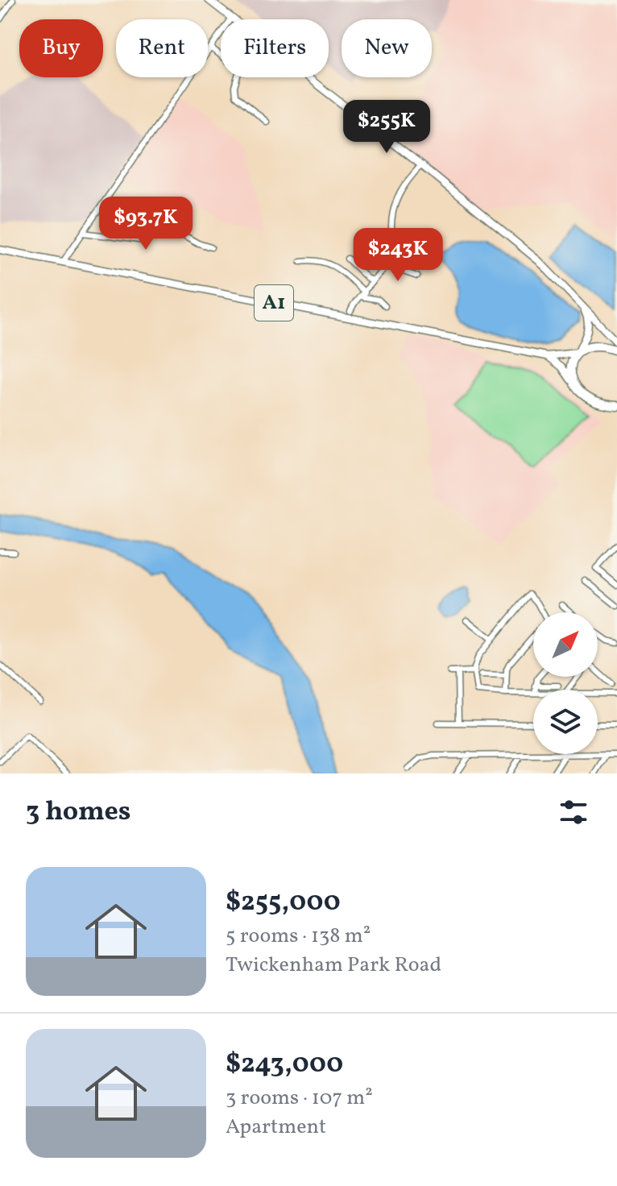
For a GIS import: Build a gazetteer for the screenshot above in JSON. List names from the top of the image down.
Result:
{
  "streets": {
    "highway": ["A1"]
  },
  "north": "top right",
  "page": {
    "chip": [
      "Buy",
      "Rent",
      "Filters",
      "New"
    ],
    "price": ["$255K", "$93.7K", "$243K"],
    "heading": "3 homes",
    "list": [
      {
        "name": "$255,000",
        "note": "5 rooms · 138 m² · Twickenham Park Road"
      },
      {
        "name": "$243,000",
        "note": "3 rooms · 107 m² · Apartment"
      }
    ]
  }
}
